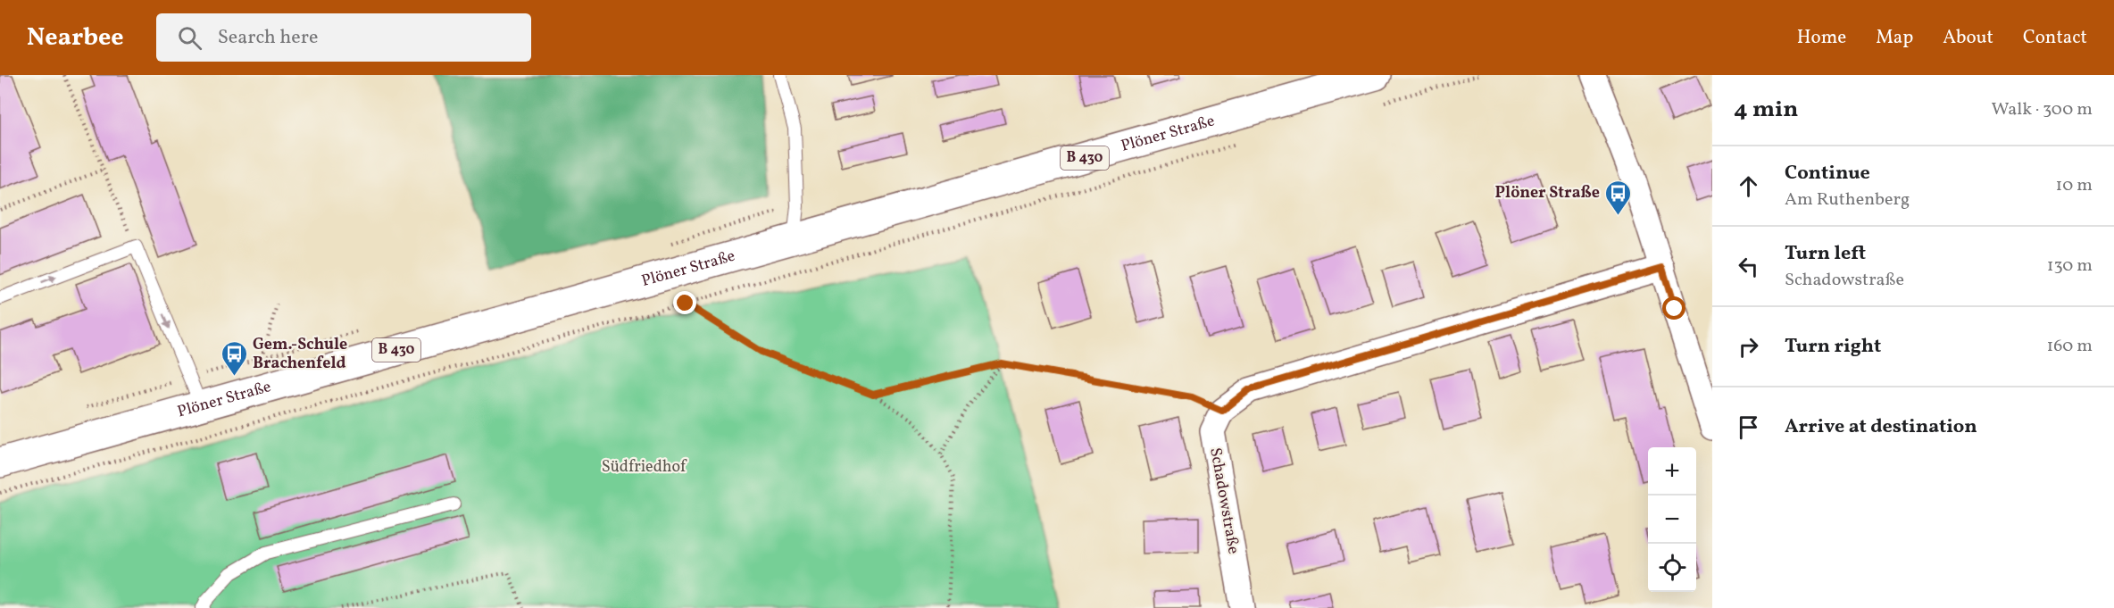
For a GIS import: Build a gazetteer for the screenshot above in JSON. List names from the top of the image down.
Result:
{
  "streets": {
    "main road": ["Plöner Straße", "B 430"],
    "street": ["Schadowstraße"]
  },
  "parks": ["Südfriedhof"],
  "places": {
    "bus stop": ["Plöner Straße", "Gem.-Schule Brachenfeld"]
  },
  "page": {
    "header": "Nearbee",
    "search": "Search here",
    "nav": [
      "Home",
      "Map",
      "About",
      "Contact"
    ],
    "heading": ["4 min", "Walk · 300 m"],
    "list": [
      ["Continue", "Am Ruthenberg", "10 m"],
      ["Turn left", "Schadowstraße", "130 m"],
      ["Turn right", "160 m"],
      "Arrive at destination"
    ],
    "map_buttons": ["+", "−"]
  }
}
